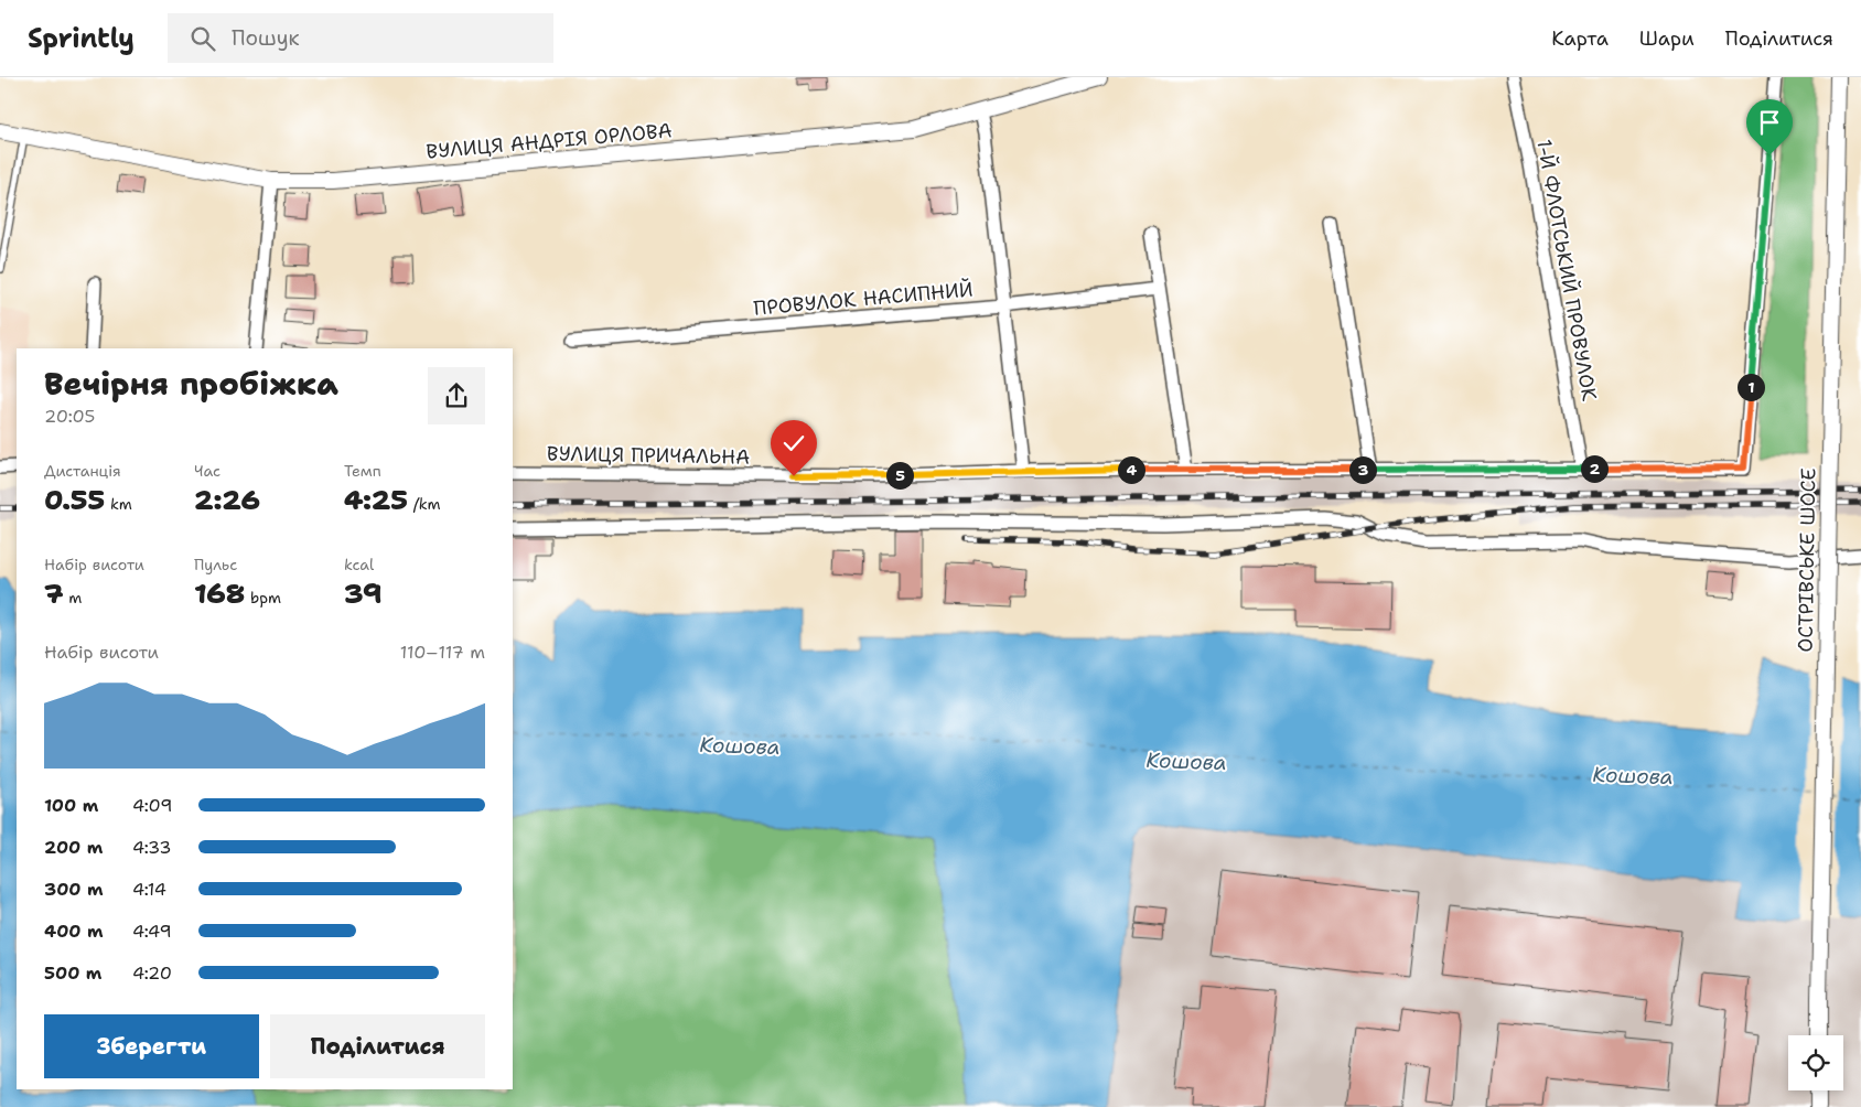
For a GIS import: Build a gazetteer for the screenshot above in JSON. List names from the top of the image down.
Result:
{
  "streets": {
    "street": [
      "ВУЛИЦЯ АНДРІЯ ОРЛОВА",
      "1-Й ФЛОТСЬКИЙ ПРОВУЛОК",
      "ПРОВУЛОК НАСИПНИЙ",
      "ВУЛИЦЯ ПРИЧАЛЬНА",
      "ОСТРІВСЬКЕ ШОСЕ"
    ]
  },
  "crossings": [
    ["1-Й ФЛОТСЬКИЙ ПРОВУЛОК", "ВУЛИЦЯ ПРИЧАЛЬНА"]
  ],
  "water": ["Кошова"],
  "page": {
    "header": "Sprintly",
    "search": "Пошук",
    "nav": ["Карта", "Шари", "Поділитися"],
    "heading": ["Вечірня пробіжка", "20:05"],
    "pins": [
      "1",
      "2",
      "3",
      "4",
      "5"
    ],
    "stats": [
      ["Дистанція", "0.55 km"],
      ["Час", "2:26"],
      ["Темп", "4:25 /km"],
      ["Набір висоти", "7 m"],
      ["Пульс", "168 bpm"],
      ["kcal", "39"]
    ],
    "chart": ["Набір висоти", "110–117 m"],
    "list": [
      {
        "name": "100 m",
        "note": "4:09"
      },
      {
        "name": "200 m",
        "note": "4:33"
      },
      {
        "name": "300 m",
        "note": "4:14"
      },
      {
        "name": "400 m",
        "note": "4:49"
      },
      {
        "name": "500 m",
        "note": "4:20"
      }
    ],
    "buttons": ["Зберегти", "Поділитися"]
  }
}
